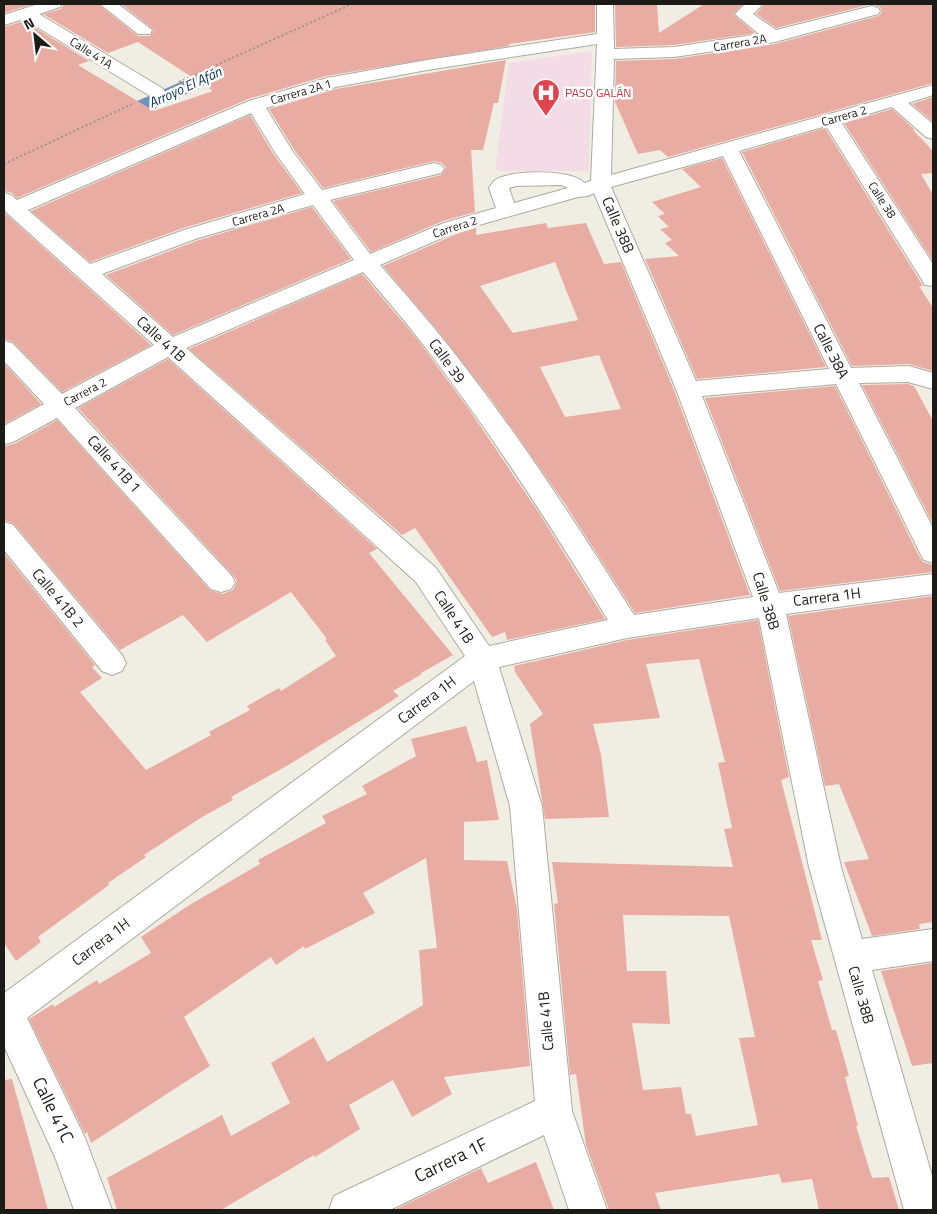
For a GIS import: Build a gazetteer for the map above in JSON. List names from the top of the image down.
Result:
{
  "streets": {
    "street": [
      "Carrera 2A",
      "Calle 41A",
      "Carrera 2A 1",
      "Carrera 2",
      "Calle 38",
      "Calle 38B",
      "Calle 41B",
      "Calle 38A",
      "Calle 39",
      "Calle 41B 1",
      "Carrera 1H",
      "Calle 41B 2",
      "Calle 41C",
      "Carrera 1F"
    ]
  },
  "crossings": [
    ["Carrera 2A", "Carrera 2A 1"],
    ["Carrera 2A", "Calle 38B"],
    ["Carrera 2A", "Calle 41B"],
    ["Carrera 2A", "Calle 39"],
    ["Carrera 2A 1", "Calle 38B"],
    ["Carrera 2A 1", "Calle 41B"],
    ["Carrera 2A 1", "Calle 39"],
    ["Carrera 2", "Calle 38"],
    ["Carrera 2", "Calle 38B"],
    ["Carrera 2", "Calle 41B"],
    ["Carrera 2", "Calle 38A"],
    ["Carrera 2", "Calle 39"],
    ["Carrera 2", "Calle 41B 1"],
    ["Calle 38B", "Carrera 1H"],
    ["Calle 41B", "Carrera 1H"],
    ["Calle 41B", "Carrera 1F"],
    ["Calle 39", "Carrera 1H"],
    ["Carrera 1H", "Calle 41C"]
  ],
  "water": ["Arroyo El Afán"],
  "places": {
    "hospital": ["PASO GALÁN"]
  },
  "north": "top left"
}
